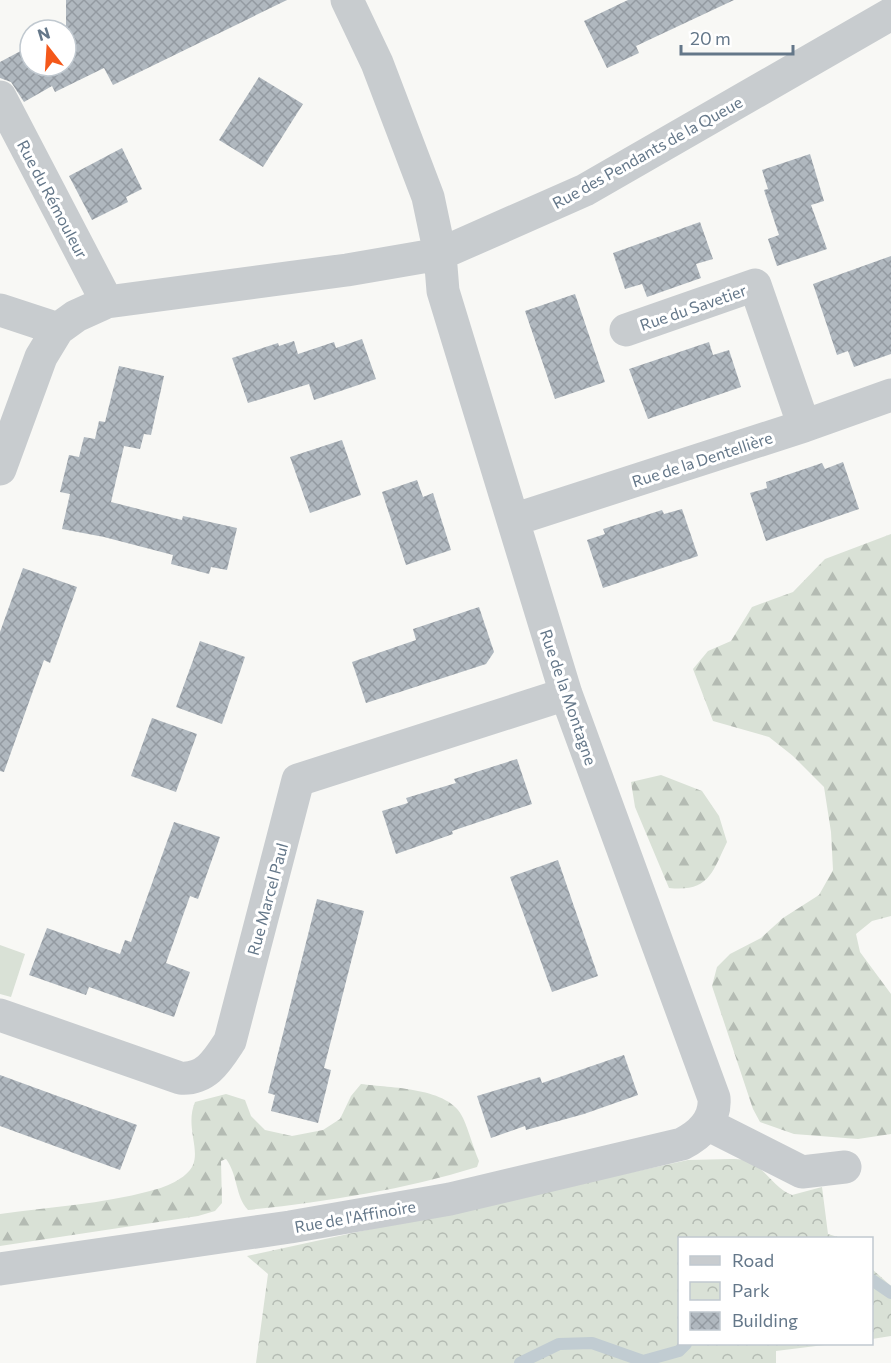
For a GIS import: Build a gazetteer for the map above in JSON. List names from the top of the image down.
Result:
{
  "streets": {
    "street": [
      "Rue des Pendants de la Queue",
      "Rue du Rémouleur",
      "Rue du Savetier",
      "Rue de la Dentellière",
      "Rue de la Montagne",
      "Rue Marcel Paul",
      "Rue de l'Affinoire"
    ]
  },
  "crossings": [
    ["Rue des Pendants de la Queue", "Rue du Rémouleur"],
    ["Rue des Pendants de la Queue", "Rue de la Montagne"],
    ["Rue du Savetier", "Rue de la Dentellière"],
    ["Rue de la Dentellière", "Rue de la Montagne"],
    ["Rue de la Montagne", "Rue Marcel Paul"],
    ["Rue de la Montagne", "Rue de l'Affinoire"]
  ],
  "legend": ["Road", "Park", "Building"],
  "scale_bar": "20 m",
  "north": "top"
}
